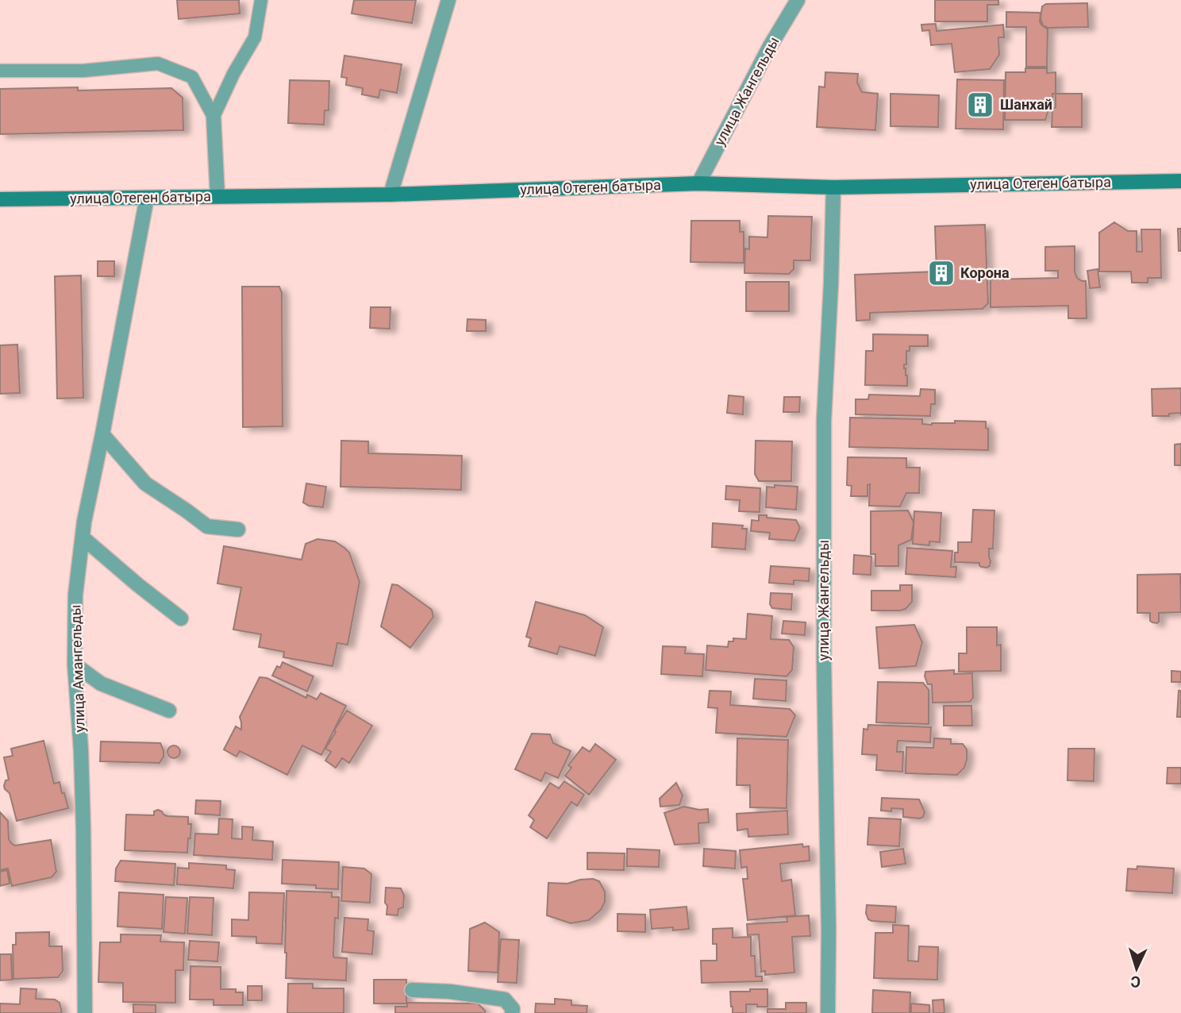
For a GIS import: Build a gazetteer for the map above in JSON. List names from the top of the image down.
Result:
{
  "streets": {
    "main road": ["улица Отеген батыра"],
    "street": ["улица Жангельды", "улица Амангельды"]
  },
  "crossings": [
    ["улица Жангельды", "улица Отеген батыра"],
    ["улица Отеген батыра", "улица Амангельды"]
  ],
  "places": {
    "building": ["Шанхай", "Корона"]
  },
  "north": "bottom"
}
